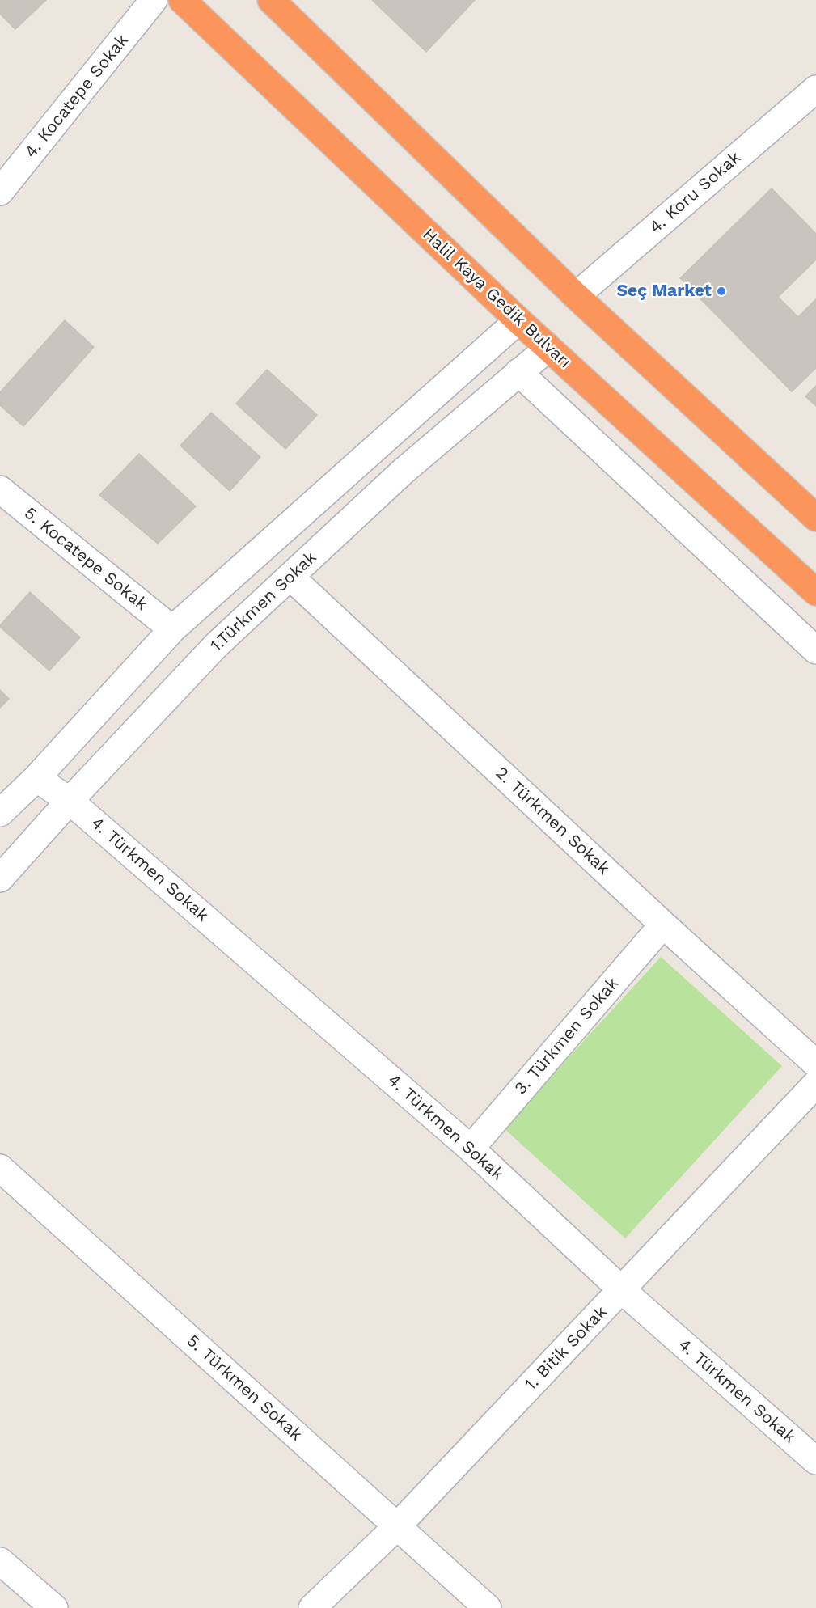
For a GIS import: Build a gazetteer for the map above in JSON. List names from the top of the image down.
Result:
{
  "streets": {
    "highway": ["Halil Kaya Gedik Bulvarı"],
    "street": [
      "4. Kocatepe Sokak",
      "4. Koru Sokak",
      "5. Kocatepe Sokak",
      "1.Türkmen Sokak",
      "2. Türkmen Sokak",
      "4. Türkmen Sokak",
      "3. Türkmen Sokak",
      "1. Bitik Sokak",
      "5. Türkmen Sokak"
    ]
  },
  "crossings": [
    ["Halil Kaya Gedik Bulvarı", "1.Türkmen Sokak"],
    ["1.Türkmen Sokak", "2. Türkmen Sokak"],
    ["1.Türkmen Sokak", "4. Türkmen Sokak"],
    ["2. Türkmen Sokak", "3. Türkmen Sokak"],
    ["4. Türkmen Sokak", "3. Türkmen Sokak"],
    ["4. Türkmen Sokak", "1. Bitik Sokak"],
    ["1. Bitik Sokak", "5. Türkmen Sokak"]
  ],
  "places": ["Seç Market"]
}
